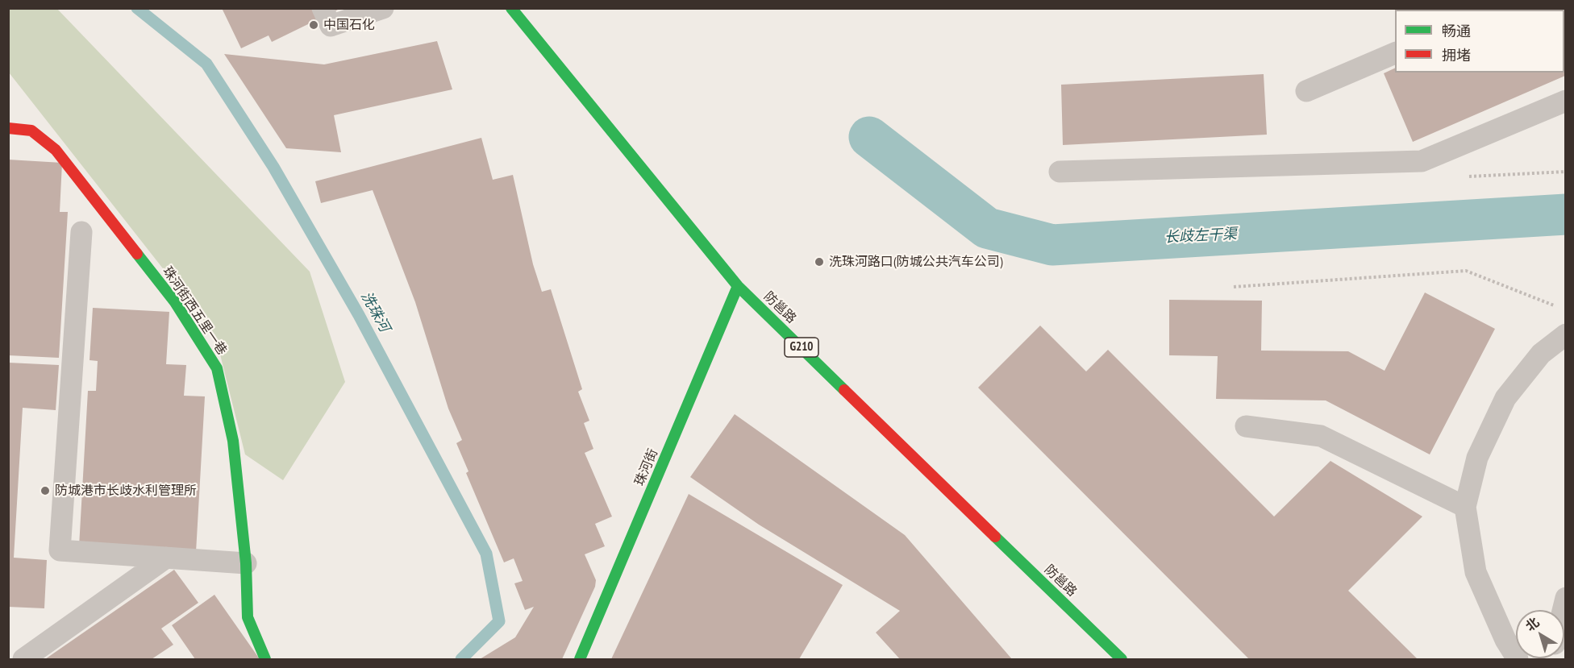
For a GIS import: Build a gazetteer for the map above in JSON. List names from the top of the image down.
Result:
{
  "streets": {
    "main road": [
      "防邕路",
      "珠河街西五里一巷",
      "G210",
      "珠河街"
    ]
  },
  "crossings": [
    ["防邕路", "珠河街"]
  ],
  "water": ["长歧左干渠", "洗珠河"],
  "places": ["中国石化", "洗珠河路口(防城公共汽车公司)", "防城港市长歧水利管理所"],
  "legend": ["畅通", "拥堵"],
  "north": "top left"
}
